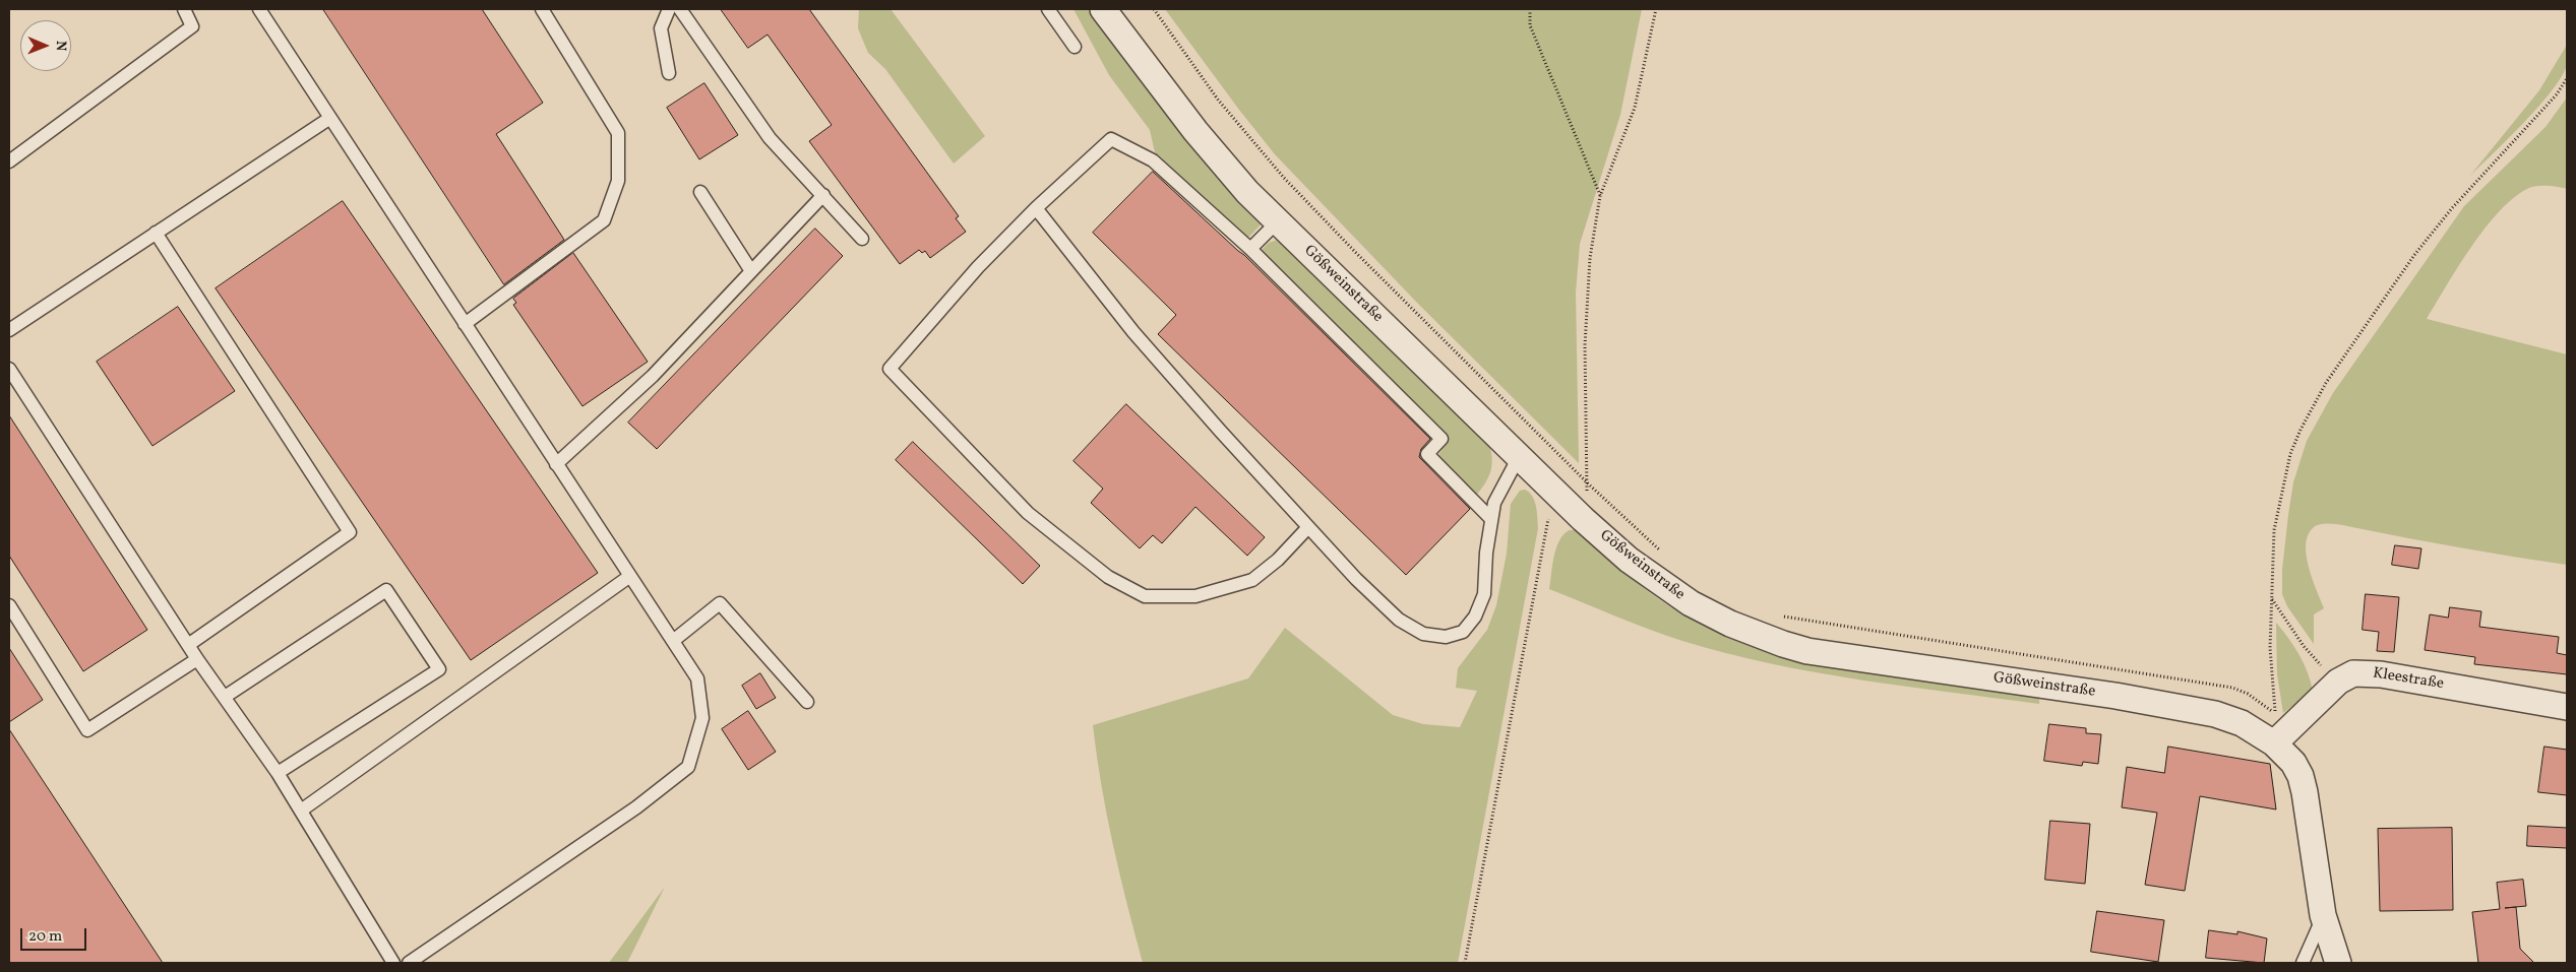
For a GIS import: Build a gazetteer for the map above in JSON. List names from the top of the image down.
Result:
{
  "streets": {
    "street": ["Gößweinstraße", "Kleestraße"]
  },
  "crossings": [
    ["Gößweinstraße", "Kleestraße"]
  ],
  "scale_bar": "20 m",
  "north": "right"
}
